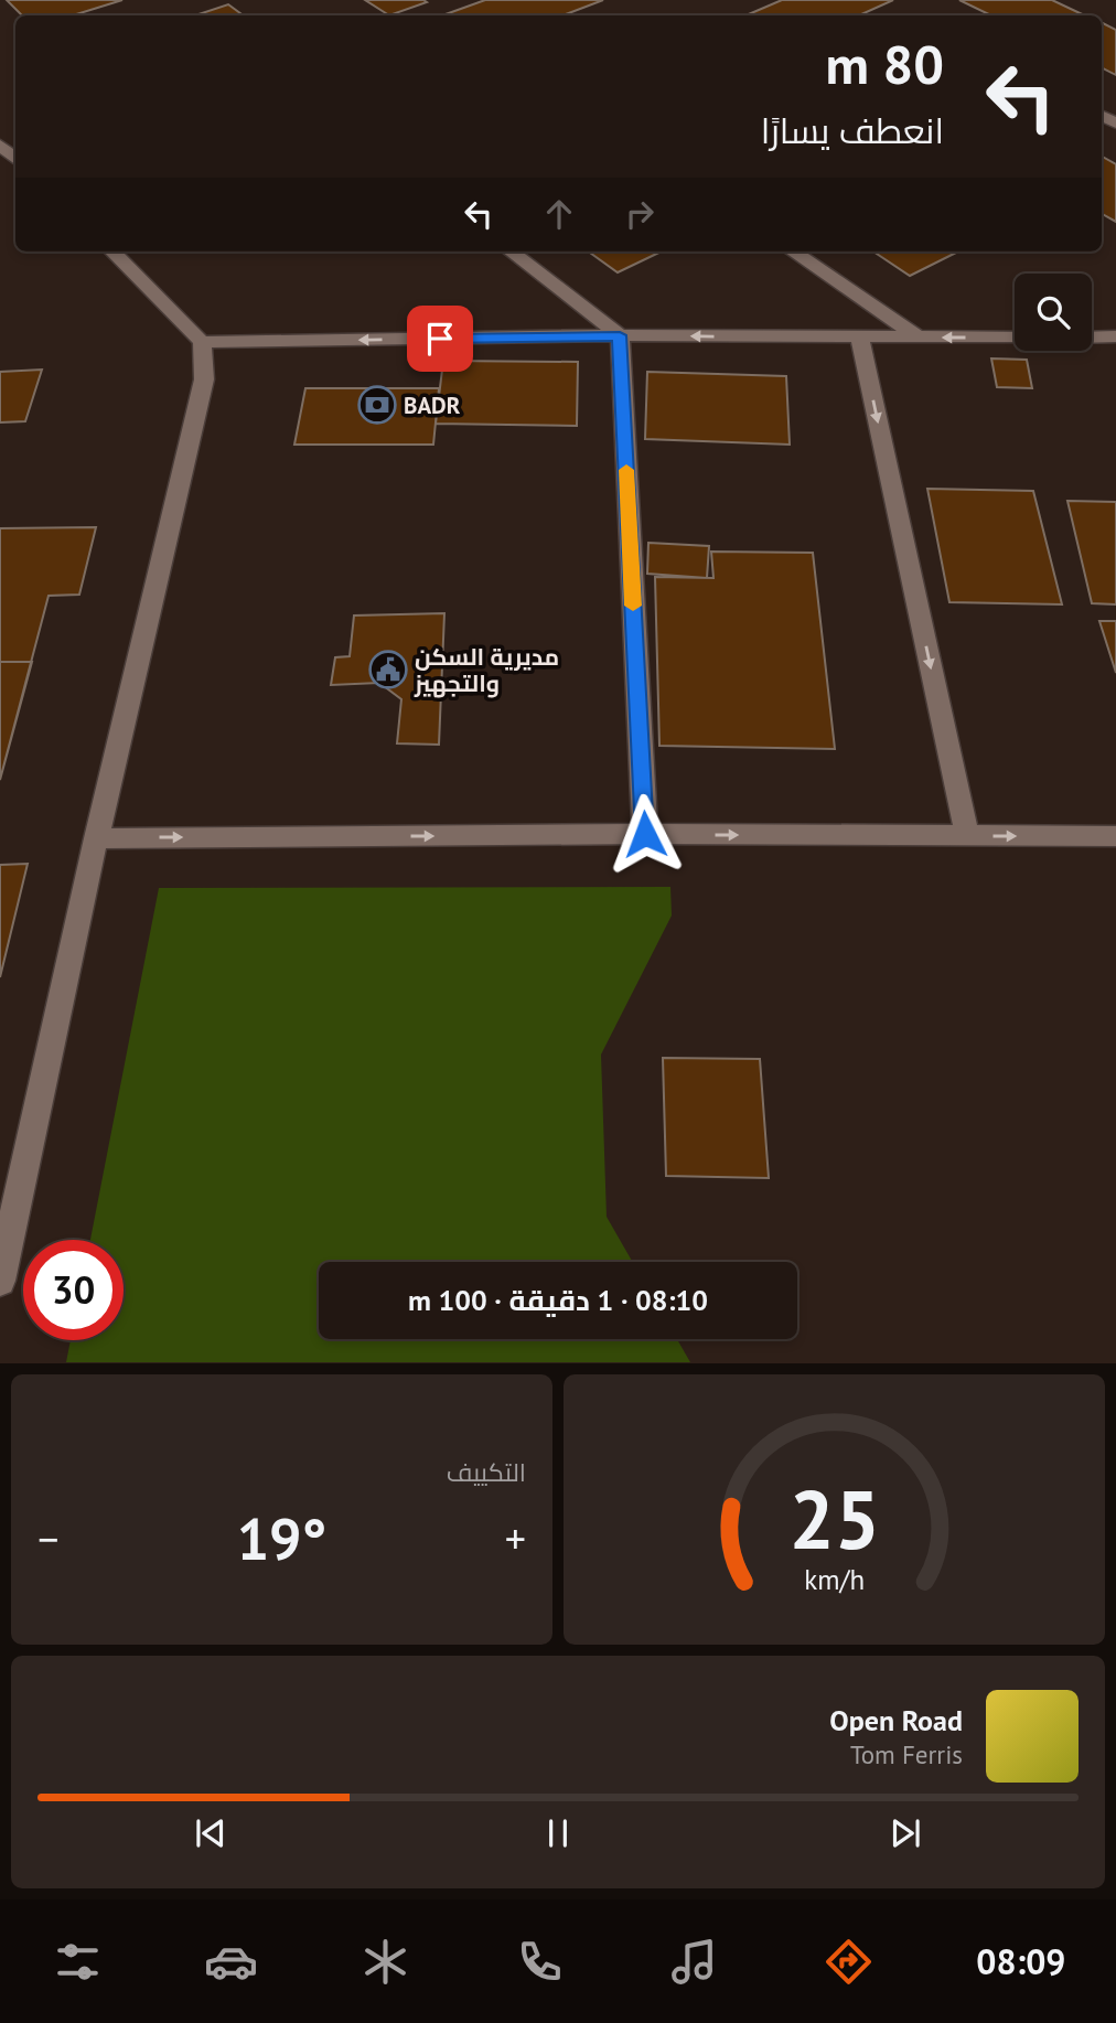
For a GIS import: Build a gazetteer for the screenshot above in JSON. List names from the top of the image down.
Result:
{
  "places": {
    "bank": ["BADR"],
    "public building": ["مديرية السكن والتجهيز"]
  },
  "page": {
    "turn": ["80 m", "انعطف يسارًا"],
    "limit": "30",
    "trip": "08:10 · 1 دقيقة · 100 m",
    "tile": "التكييف",
    "heat": ["−", "19°", "+"],
    "song": ["Open Road", "Tom Ferris"],
    "tabs": "08:09",
    "gauge": ["25", "km/h"]
  }
}
